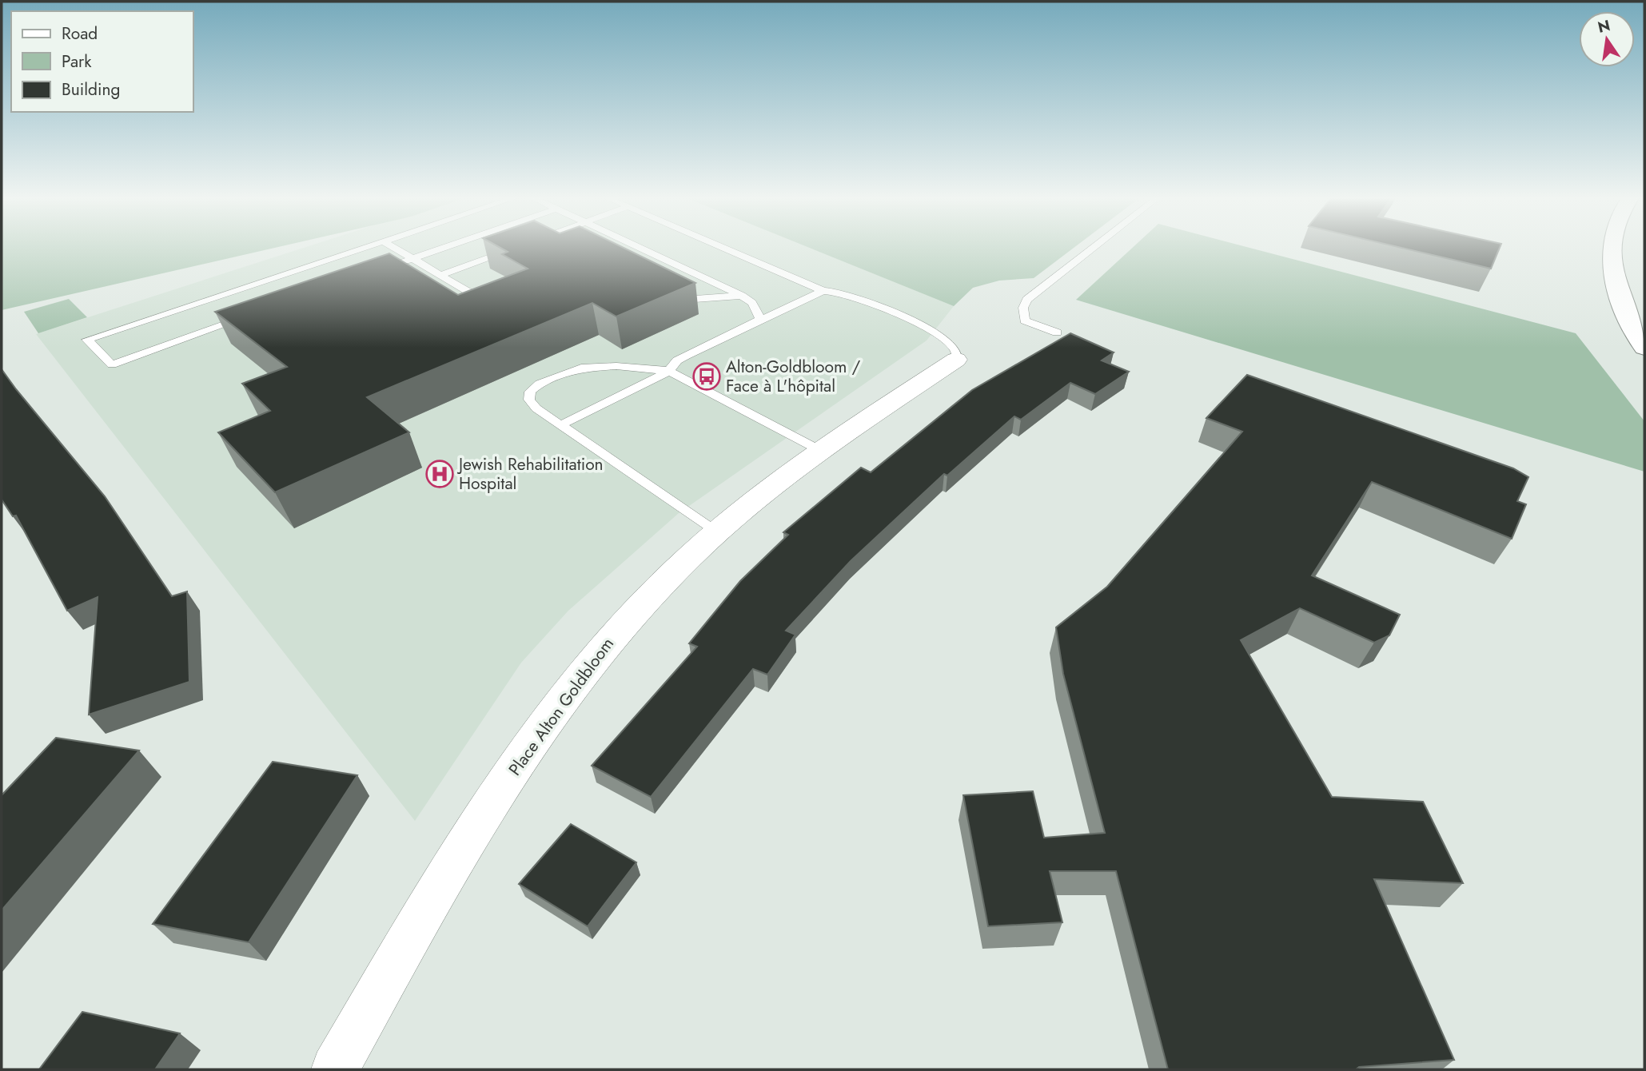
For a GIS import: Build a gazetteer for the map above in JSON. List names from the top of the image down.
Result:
{
  "streets": {
    "street": ["Place Alton Goldbloom"]
  },
  "places": {
    "bus stop": ["Alton-Goldbloom / Face à L'hôpital"],
    "hospital": ["Jewish Rehabilitation Hospital"]
  },
  "legend": ["Road", "Park", "Building"],
  "north": "top"
}
